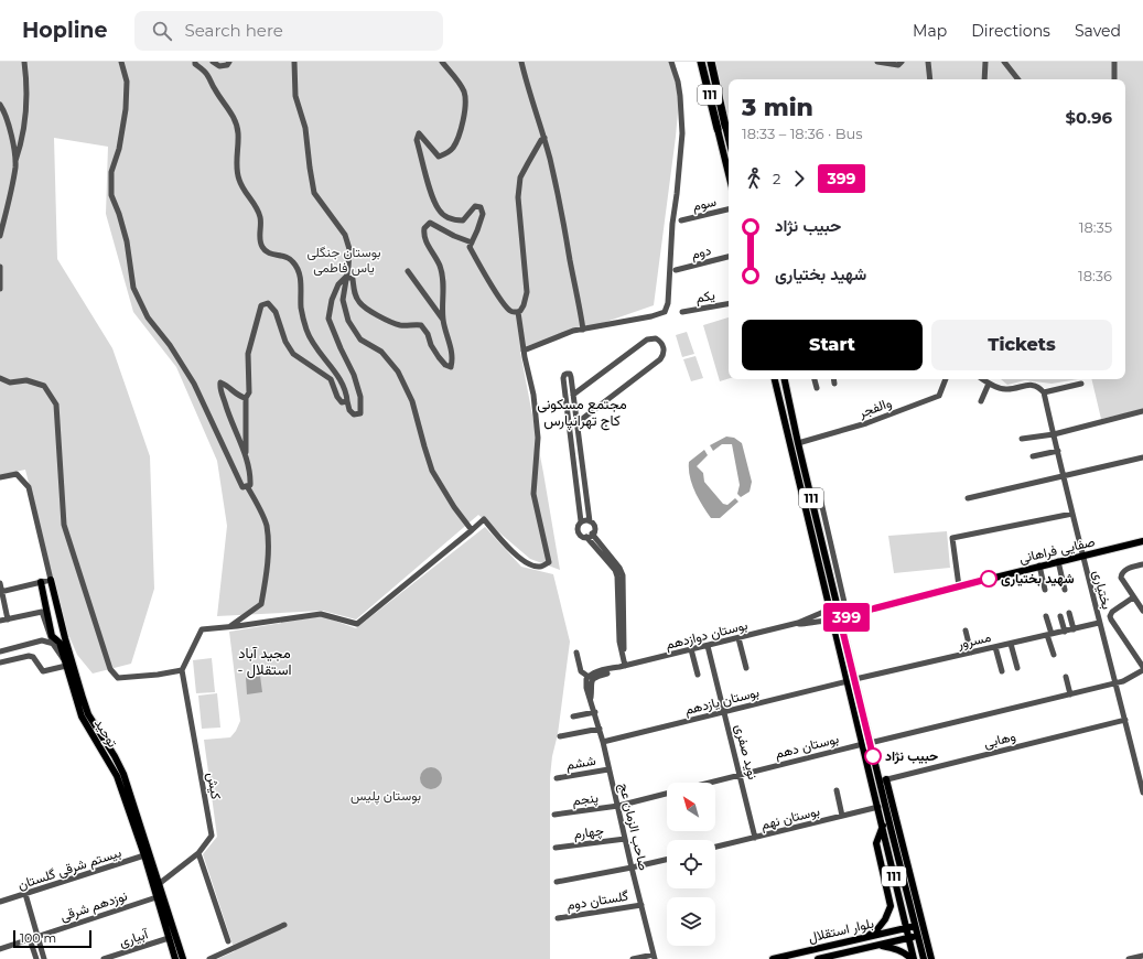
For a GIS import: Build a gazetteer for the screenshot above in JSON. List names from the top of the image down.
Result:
{
  "streets": {
    "highway": ["111"],
    "main road": ["صفایی فراهانی", "توحید", "بلوار استقلال"],
    "street": [
      "سوم",
      "دوم",
      "یکم",
      "والفجر",
      "بختیاری",
      "بوستان دوازدهم",
      "مسرور",
      "بوستان یازدهم",
      "وهابی",
      "بوستان دهم",
      "نوید صفری",
      "ششم",
      "کیش",
      "پنجم",
      "بوستان نهم",
      "صاحب الزمان عج",
      "چهارم",
      "بیستم شرقی گلستان",
      "گلستان دوم",
      "نوزدهم شرقی",
      "آبیاری"
    ]
  },
  "crossings": [
    ["111", "والفجر"],
    ["111", "صفایی فراهانی"],
    ["111", "بوستان دوازدهم"],
    ["111", "مسرور"],
    ["111", "بوستان یازدهم"],
    ["111", "وهابی"],
    ["111", "بوستان دهم"],
    ["111", "بوستان نهم"],
    ["111", "بلوار استقلال"],
    ["صفایی فراهانی", "بختیاری"],
    ["بختیاری", "مسرور"],
    ["بختیاری", "وهابی"],
    ["بوستان دوازدهم", "نوید صفری"],
    ["بوستان دوازدهم", "صاحب الزمان عج"],
    ["بوستان یازدهم", "نوید صفری"],
    ["بوستان یازدهم", "صاحب الزمان عج"],
    ["توحید", "کیش"],
    ["توحید", "بیستم شرقی گلستان"],
    ["توحید", "نوزدهم شرقی"],
    ["بوستان دهم", "نوید صفری"],
    ["نوید صفری", "بوستان نهم"],
    ["ششم", "صاحب الزمان عج"],
    ["پنجم", "صاحب الزمان عج"],
    ["صاحب الزمان عج", "چهارم"],
    ["صاحب الزمان عج", "گلستان دوم"]
  ],
  "districts": ["مجتمع مسکونی کاج تهرانپارس", "مجید آباد - استقلال"],
  "parks": ["بوستان جنگلی یاس فاطمی", "بوستان پلیس"],
  "places": ["شهید بختیاری", "حبیب نژاد"],
  "lines": ["bus line 399"],
  "scale_bar": "100 m",
  "north": "top left",
  "page": {
    "header": "Hopline",
    "search": "Search here",
    "nav": ["Map", "Directions", "Saved"],
    "on_map": "399",
    "heading": ["3 min", "18:33 – 18:36 · Bus", "$0.96"],
    "legs": ["2", "399"],
    "list": [
      {
        "name": "حبیب نژاد",
        "value": "18:35"
      },
      {
        "name": "شهید بختیاری",
        "value": "18:36"
      }
    ],
    "buttons": ["Start", "Tickets"],
    "scale": "100 m"
  }
}
